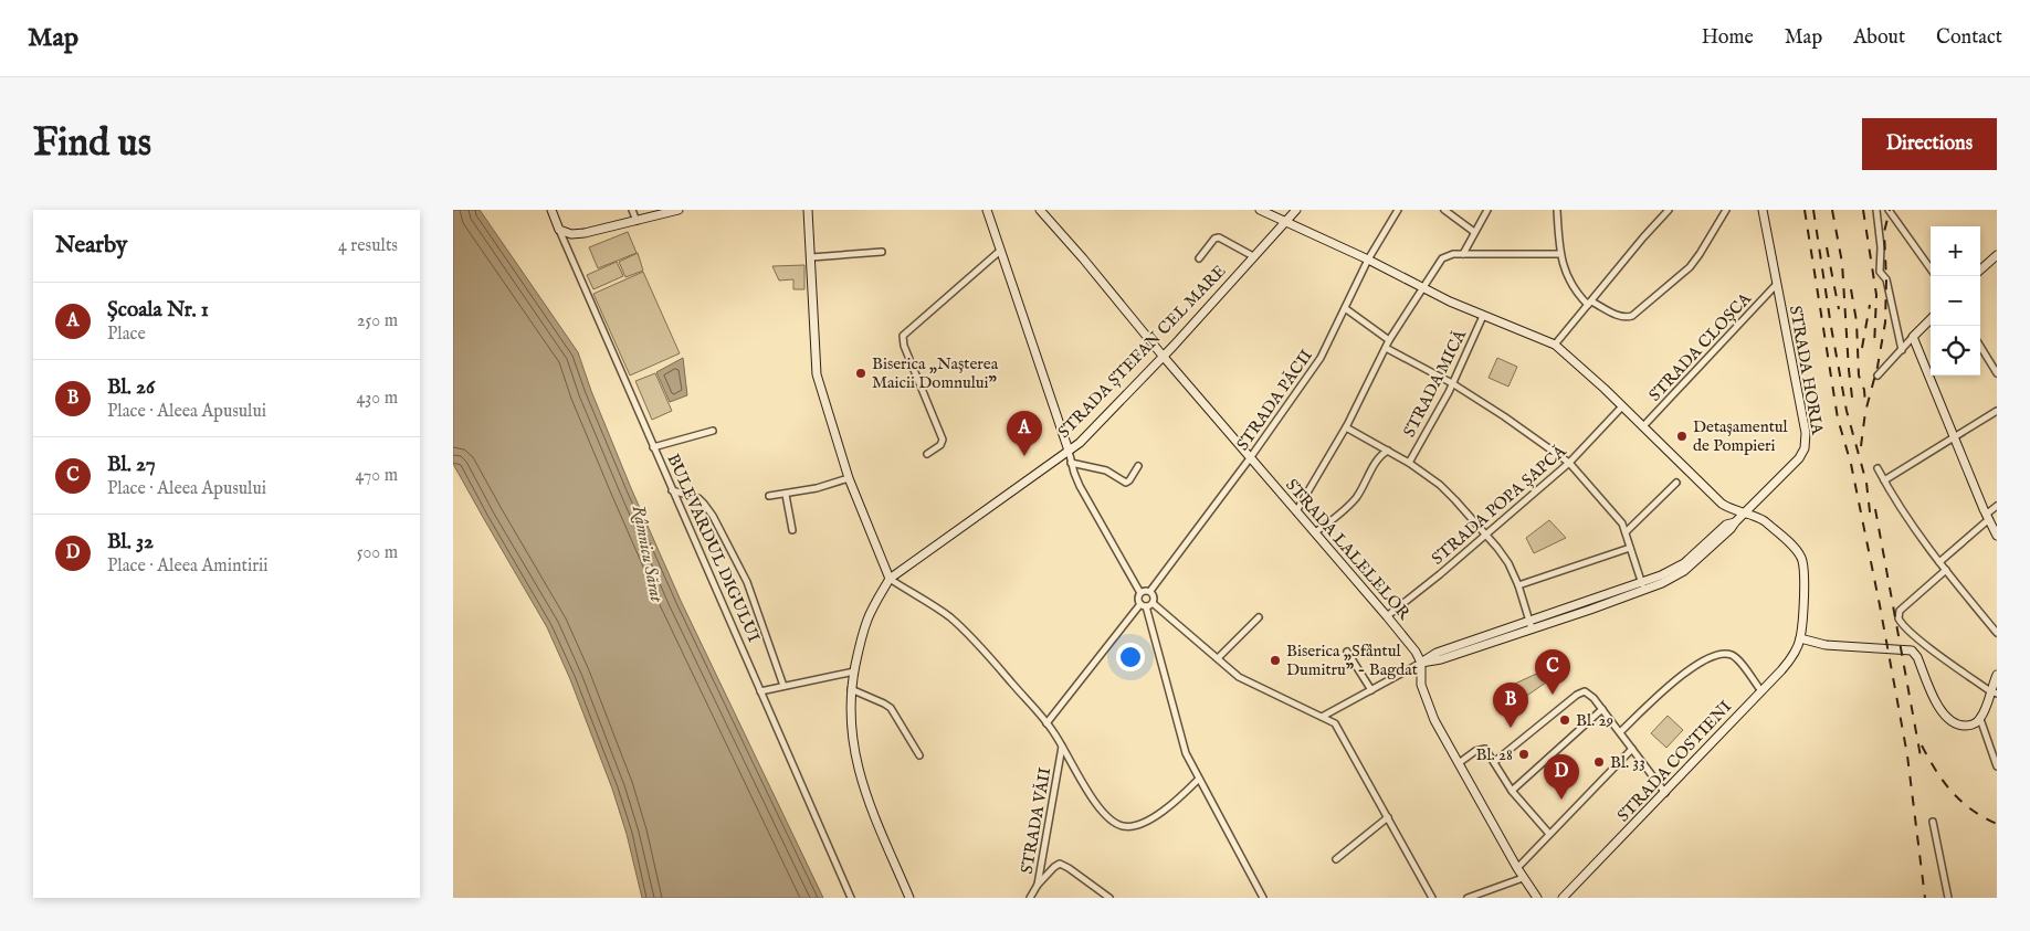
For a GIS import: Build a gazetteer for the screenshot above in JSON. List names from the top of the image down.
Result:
{
  "streets": {
    "street": [
      "STRADA CLOȘCA",
      "STRADA ȘTEFAN CEL MARE",
      "STRADA HORIA",
      "STRADA MICĂ",
      "STRADA PĂCII",
      "STRADA POPA ȘAPCĂ",
      "BULEVARDUL DIGULUI",
      "STRADA LALELELOR",
      "STRADA COSTIENI",
      "STRADA VĂII"
    ]
  },
  "crossings": [
    ["STRADA CLOȘCA", "STRADA HORIA"],
    ["STRADA ȘTEFAN CEL MARE", "STRADA LALELELOR"],
    ["STRADA HORIA", "STRADA LALELELOR"],
    ["STRADA PĂCII", "STRADA LALELELOR"],
    ["STRADA POPA ȘAPCĂ", "STRADA LALELELOR"]
  ],
  "water": ["Râmnicu Sărat"],
  "places": [
    "Biserica „Nașterea Maicii Domnului”",
    "Detașamentul de Pompieri",
    "Biserica „Sfântul Dumitru” - Bagdat",
    "Bl. 29",
    "Bl. 28",
    "Bl. 33"
  ],
  "page": {
    "header": "Map",
    "nav": [
      "Home",
      "Map",
      "About",
      "Contact"
    ],
    "buttons": "Directions",
    "title": "Find us",
    "heading": ["Nearby", "4 results"],
    "map_buttons": ["+", "−"],
    "list": [
      {
        "mark": "A",
        "name": "Școala Nr. 1",
        "note": "Place",
        "value": "250 m"
      },
      {
        "mark": "B",
        "name": "Bl. 26",
        "note": "Place · Aleea Apusului",
        "value": "430 m"
      },
      {
        "mark": "C",
        "name": "Bl. 27",
        "note": "Place · Aleea Apusului",
        "value": "470 m"
      },
      {
        "mark": "D",
        "name": "Bl. 32",
        "note": "Place · Aleea Amintirii",
        "value": "500 m"
      }
    ],
    "pins": [
      "A",
      "C",
      "B",
      "D"
    ]
  }
}
